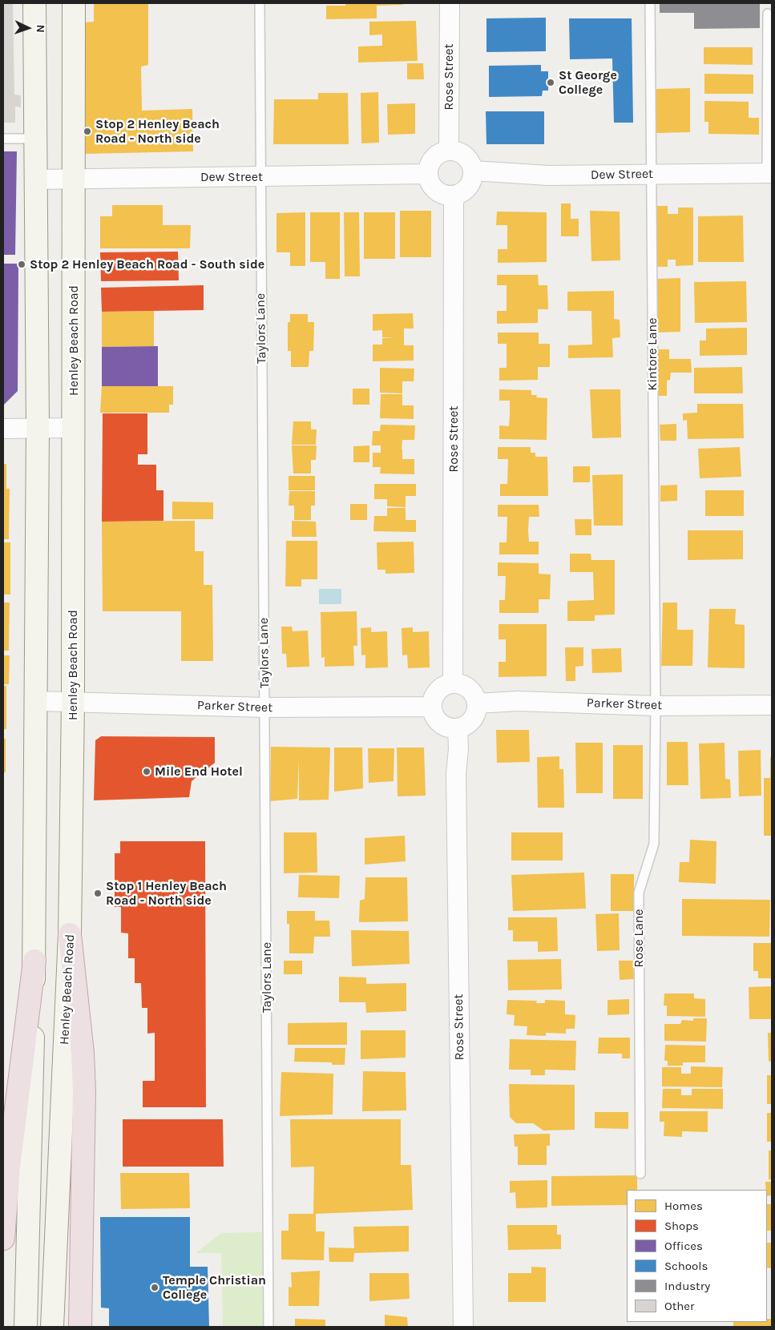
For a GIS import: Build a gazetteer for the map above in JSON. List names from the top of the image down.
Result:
{
  "streets": {
    "main road": ["Henley Beach Road"],
    "street": ["Rose Street", "Dew Street", "Parker Street"],
    "lane": ["Taylors Lane", "Kintore Lane", "Rose Lane"]
  },
  "crossings": [
    ["Rose Street", "Dew Street"],
    ["Rose Street", "Parker Street"],
    ["Dew Street", "Taylors Lane"],
    ["Dew Street", "Henley Beach Road"],
    ["Dew Street", "Kintore Lane"],
    ["Taylors Lane", "Parker Street"],
    ["Henley Beach Road", "Parker Street"],
    ["Kintore Lane", "Parker Street"],
    ["Kintore Lane", "Rose Lane"],
    ["Parker Street", "Rose Lane"]
  ],
  "places": [
    "St George College",
    "Stop 2 Henley Beach Road - North side",
    "Stop 2 Henley Beach Road - South side",
    "Mile End Hotel",
    "Stop 1 Henley Beach Road - North side",
    "Temple Christian College"
  ],
  "legend": [
    "Homes",
    "Shops",
    "Offices",
    "Schools",
    "Industry",
    "Other"
  ],
  "north": "right"
}
